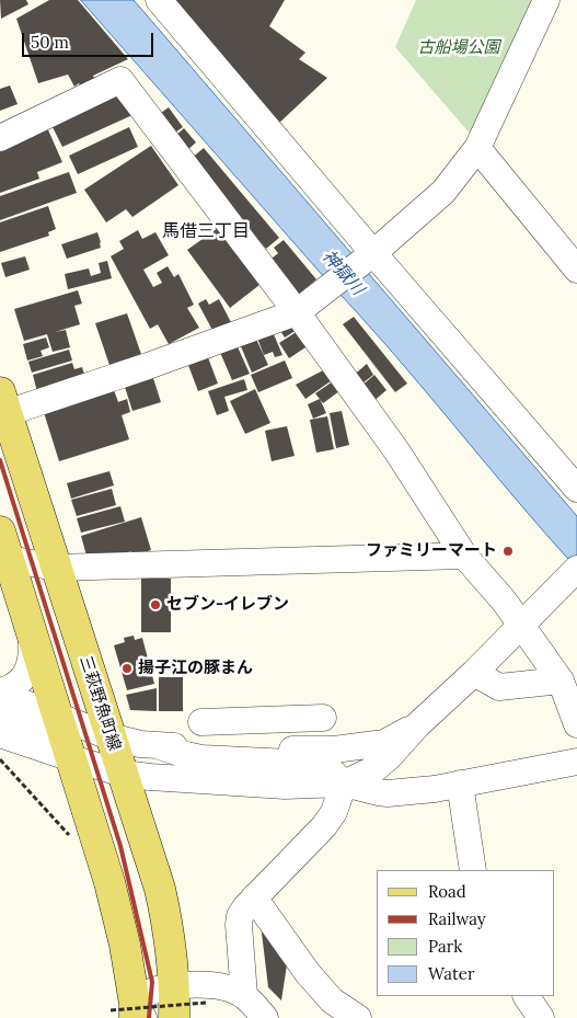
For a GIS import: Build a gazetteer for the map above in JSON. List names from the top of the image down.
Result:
{
  "streets": {
    "main road": ["三萩野魚町線"]
  },
  "districts": ["馬借三丁目"],
  "water": ["神獄川"],
  "parks": ["古船場公園"],
  "places": ["ファミリーマート", "セブン-イレブン", "揚子江の豚まん"],
  "legend": [
    "Road",
    "Railway",
    "Park",
    "Water"
  ],
  "scale_bar": "50 m"
}
